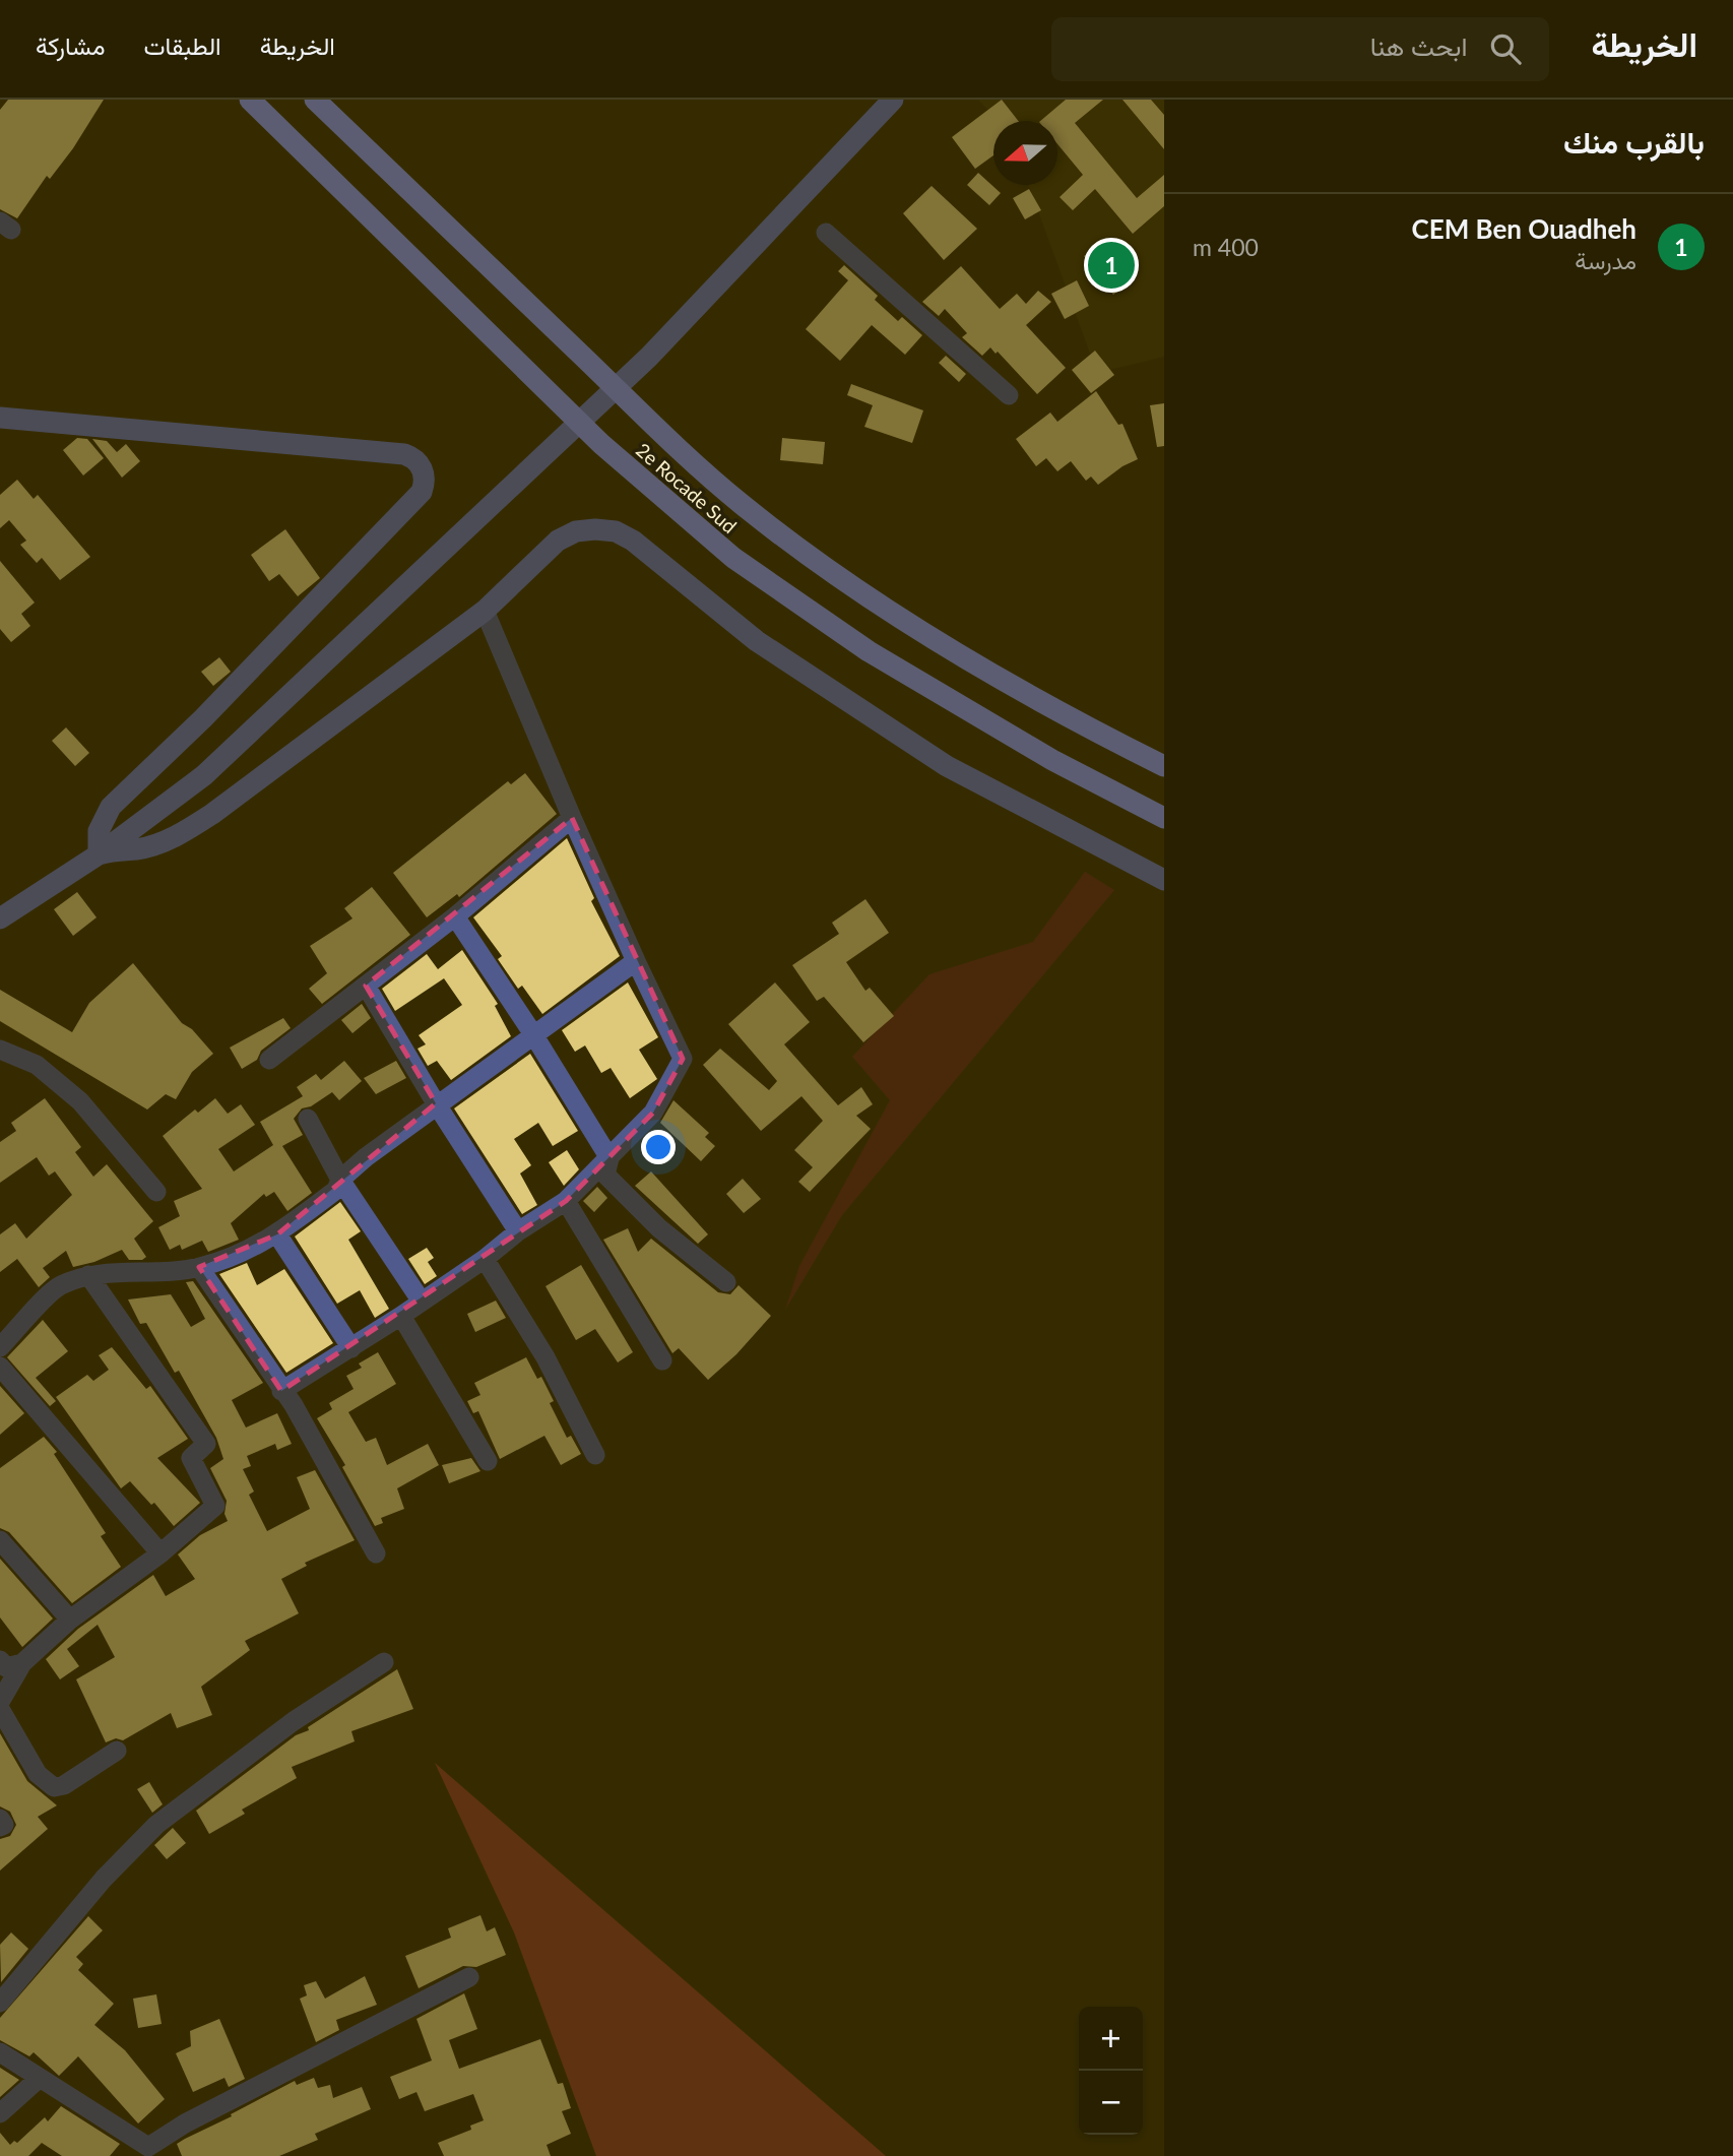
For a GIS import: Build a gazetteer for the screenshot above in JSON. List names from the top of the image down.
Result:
{
  "streets": {
    "highway": ["2e Rocade Sud"]
  },
  "north": "left",
  "page": {
    "header": "الخريطة",
    "search": "ابحث هنا",
    "nav": ["الخريطة", "الطبقات", "مشاركة"],
    "heading": "بالقرب منك",
    "list": [
      {
        "mark": "1",
        "name": "CEM Ben Ouadheh",
        "note": "مدرسة",
        "value": "400 m"
      }
    ],
    "pins": "1",
    "map_buttons": ["+", "−"]
  }
}
